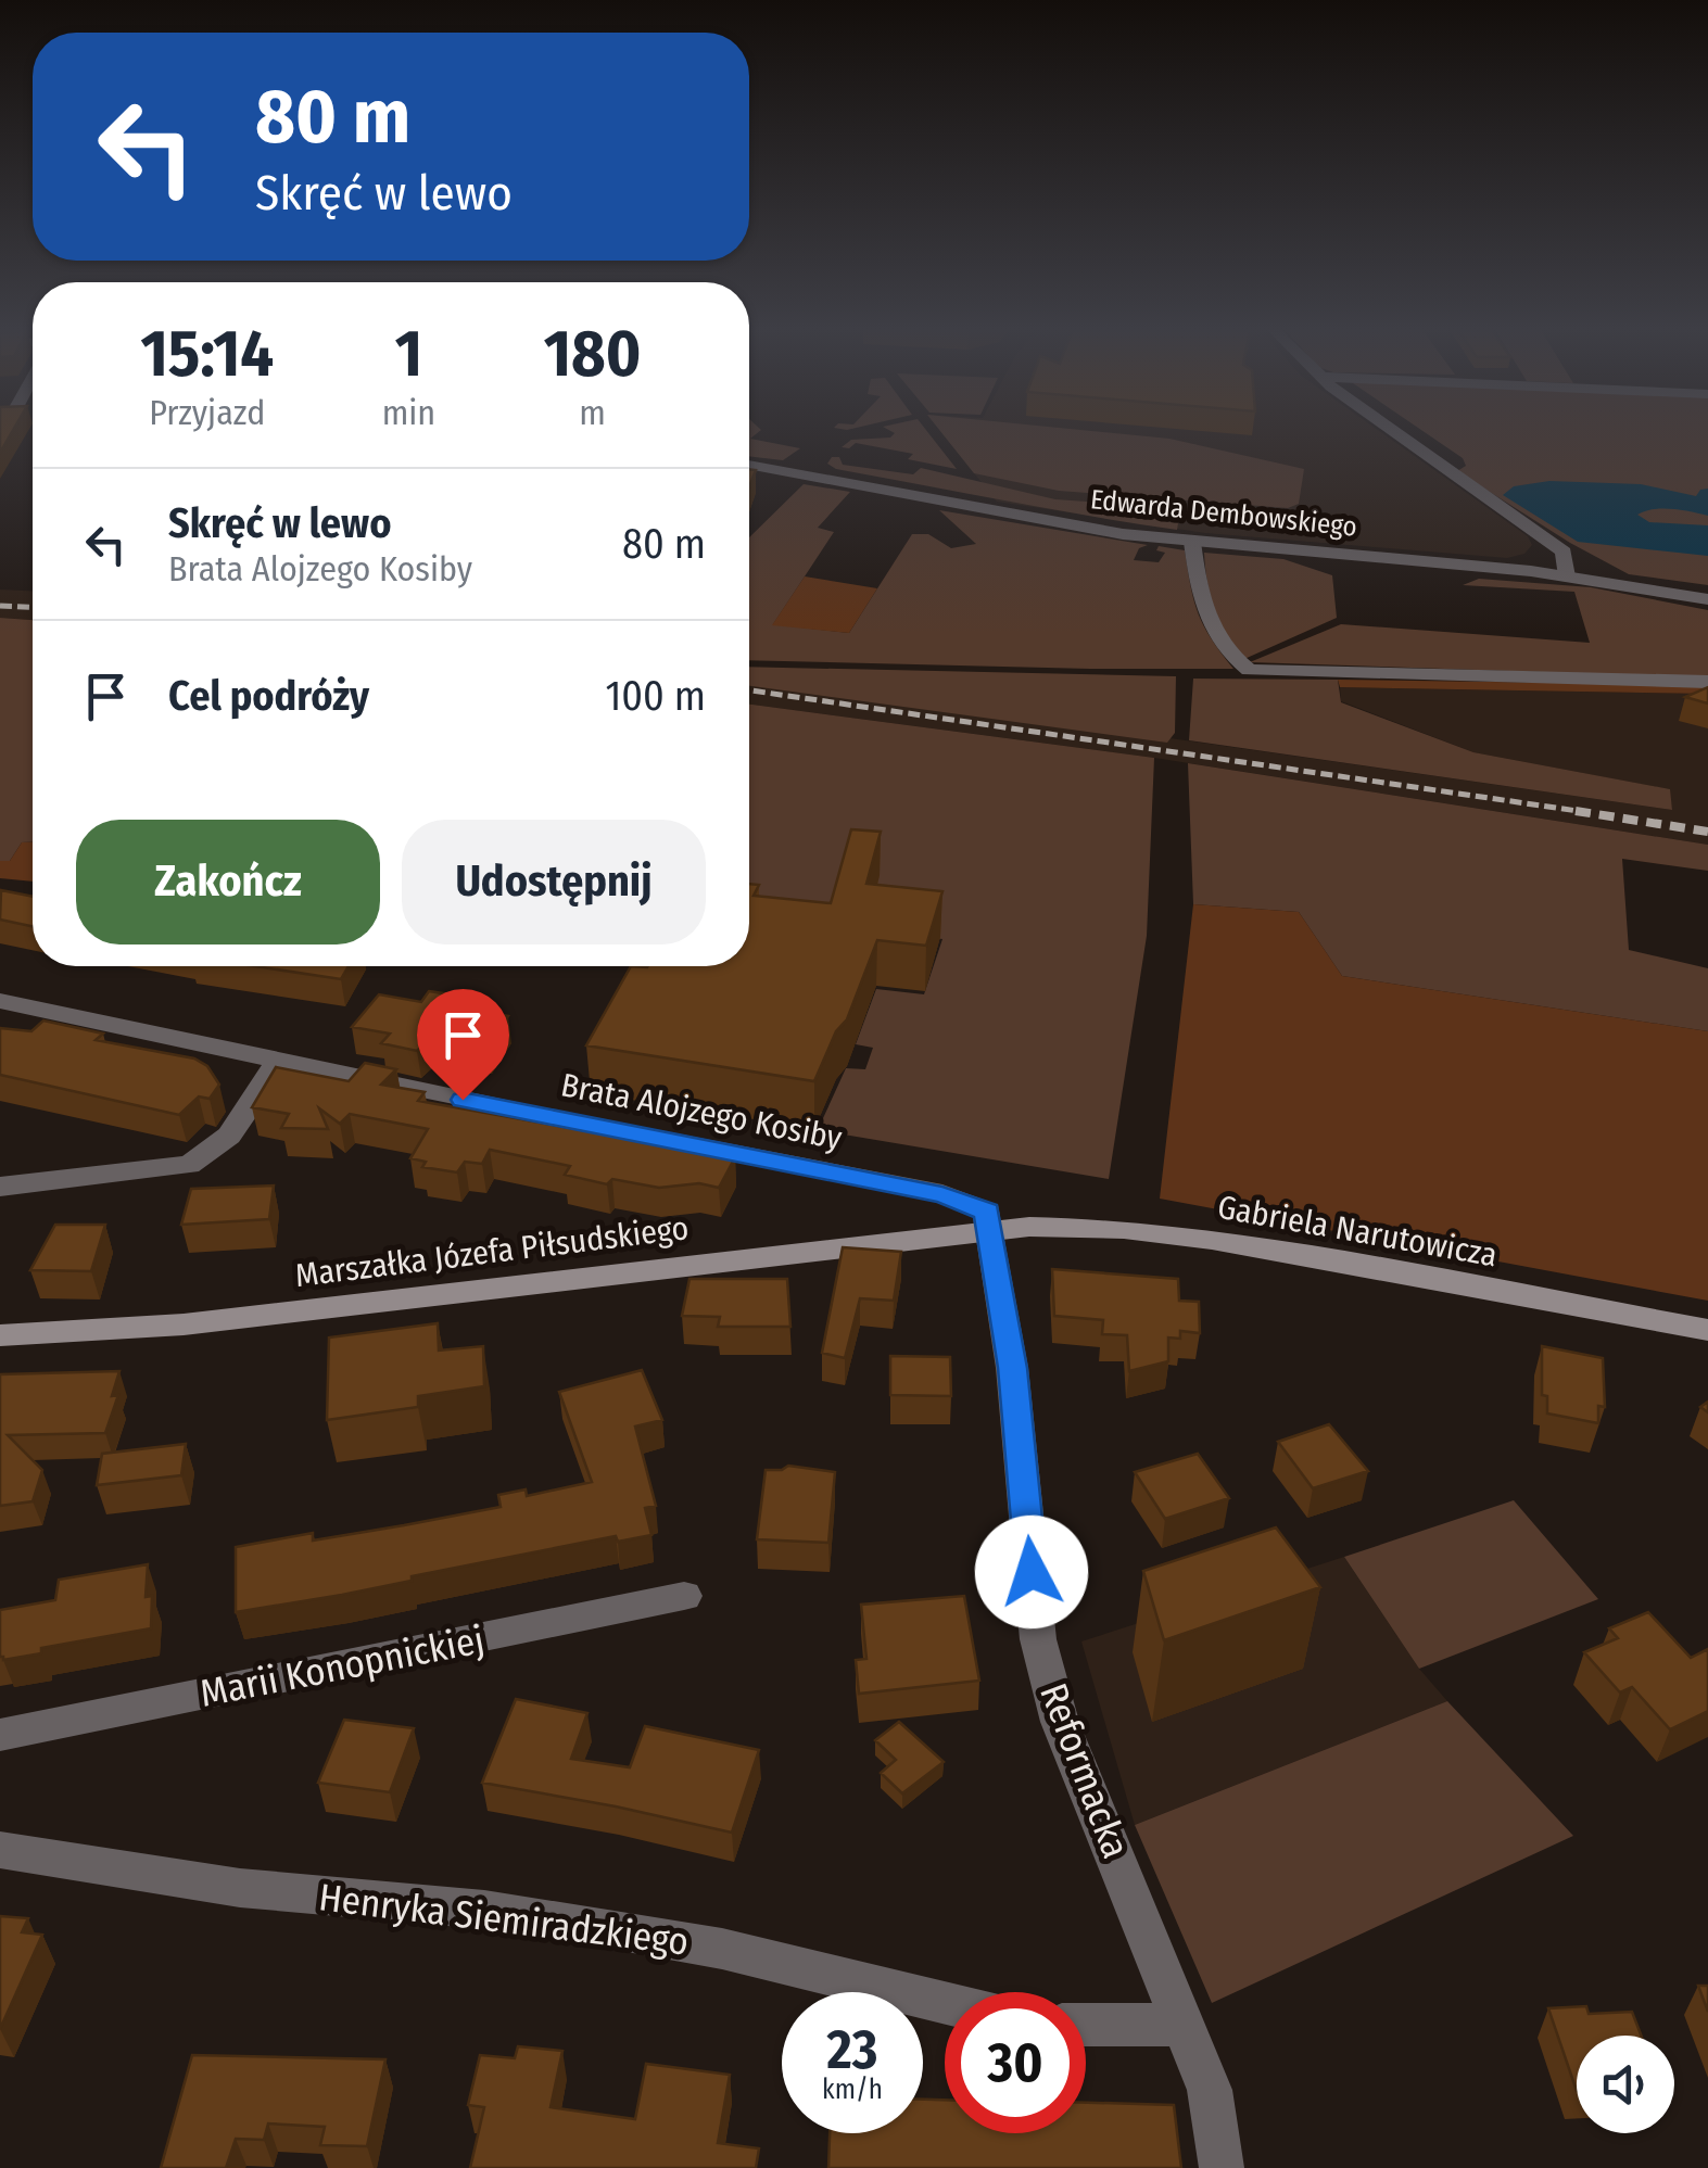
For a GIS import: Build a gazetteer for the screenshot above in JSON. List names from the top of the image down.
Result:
{
  "streets": {
    "main road": ["Gabriela Narutowicza", "Marszałka Józefa Piłsudskiego"],
    "street": [
      "Edwarda Dembowskiego",
      "Brata Alojzego Kosiby",
      "Marii Konopnickiej",
      "Reformacka",
      "Henryka Siemiradzkiego"
    ]
  },
  "crossings": [
    ["Brata Alojzego Kosiby", "Gabriela Narutowicza"],
    ["Brata Alojzego Kosiby", "Marszałka Józefa Piłsudskiego"],
    ["Brata Alojzego Kosiby", "Reformacka"],
    ["Gabriela Narutowicza", "Marszałka Józefa Piłsudskiego"],
    ["Gabriela Narutowicza", "Reformacka"],
    ["Marszałka Józefa Piłsudskiego", "Reformacka"]
  ],
  "page": {
    "turn": ["80 m", "Skręć w lewo"],
    "eta": [
      "15:14",
      "Przyjazd",
      "1",
      "min",
      "180",
      "m"
    ],
    "list": [
      {
        "name": "Skręć w lewo",
        "note": "Brata Alojzego Kosiby",
        "value": "80 m"
      },
      {
        "name": "Cel podróży",
        "value": "100 m"
      }
    ],
    "buttons": ["Zakończ", "Udostępnij"],
    "speed": "23 km/h",
    "limit": "30"
  }
}
